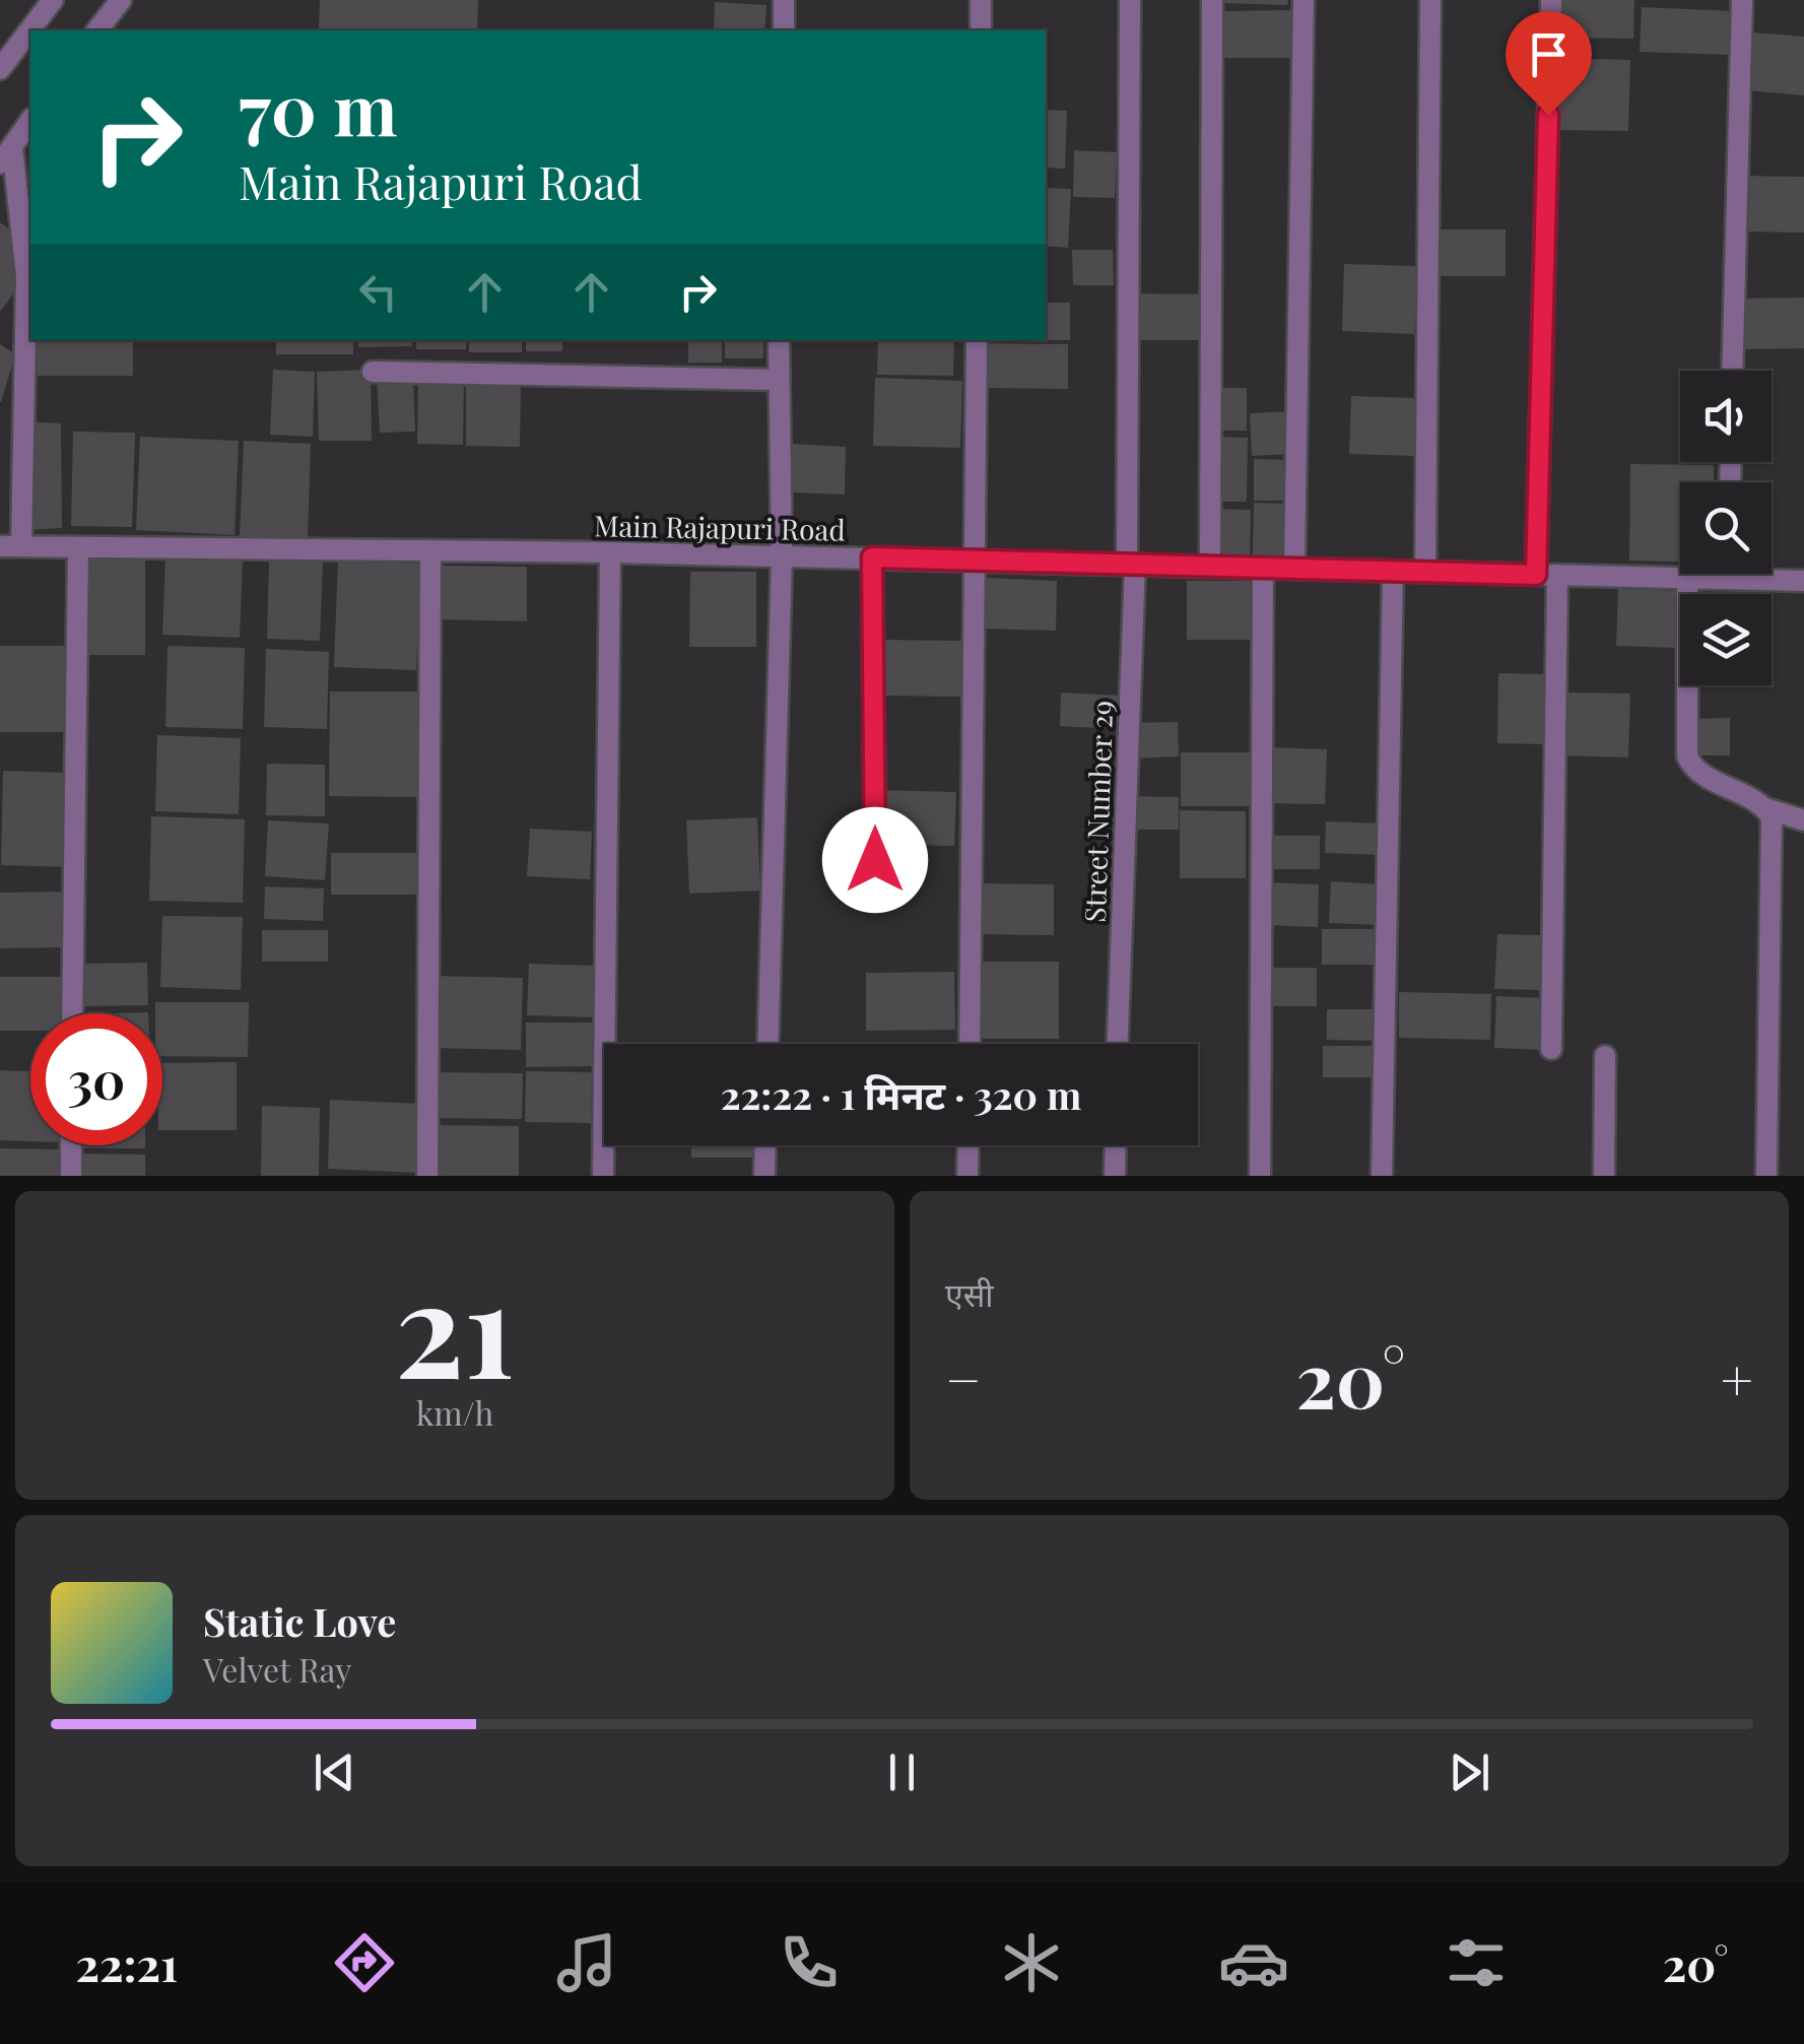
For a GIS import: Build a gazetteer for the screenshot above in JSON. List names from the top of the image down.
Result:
{
  "streets": {
    "street": ["Main Rajapuri Road", "Street Number 29"]
  },
  "crossings": [
    ["Main Rajapuri Road", "Street Number 29"]
  ],
  "page": {
    "turn": ["70 m", "Main Rajapuri Road"],
    "limit": "30",
    "trip": "22:22 · 1 मिनट · 320 m",
    "tile": [
      ["21", "km/h"],
      "एसी"
    ],
    "heat": ["−", "20°", "+"],
    "song": ["Static Love", "Velvet Ray"],
    "tabs": ["22:21", "20°"]
  }
}
